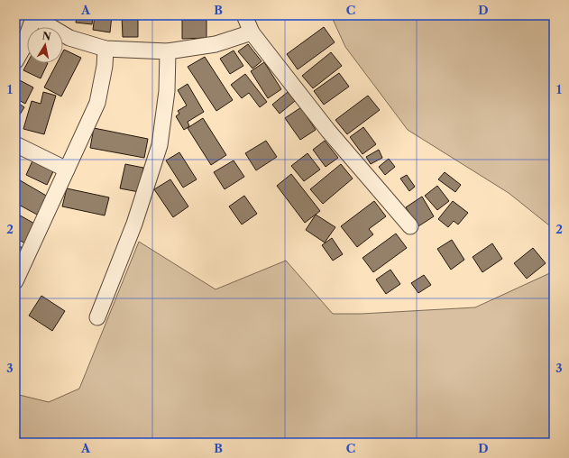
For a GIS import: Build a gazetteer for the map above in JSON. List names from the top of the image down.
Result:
{
  "north": "top",
  "grid": {
    "columns": [
      "A",
      "B",
      "C",
      "D"
    ],
    "rows": ["1", "2", "3"]
  }
}
